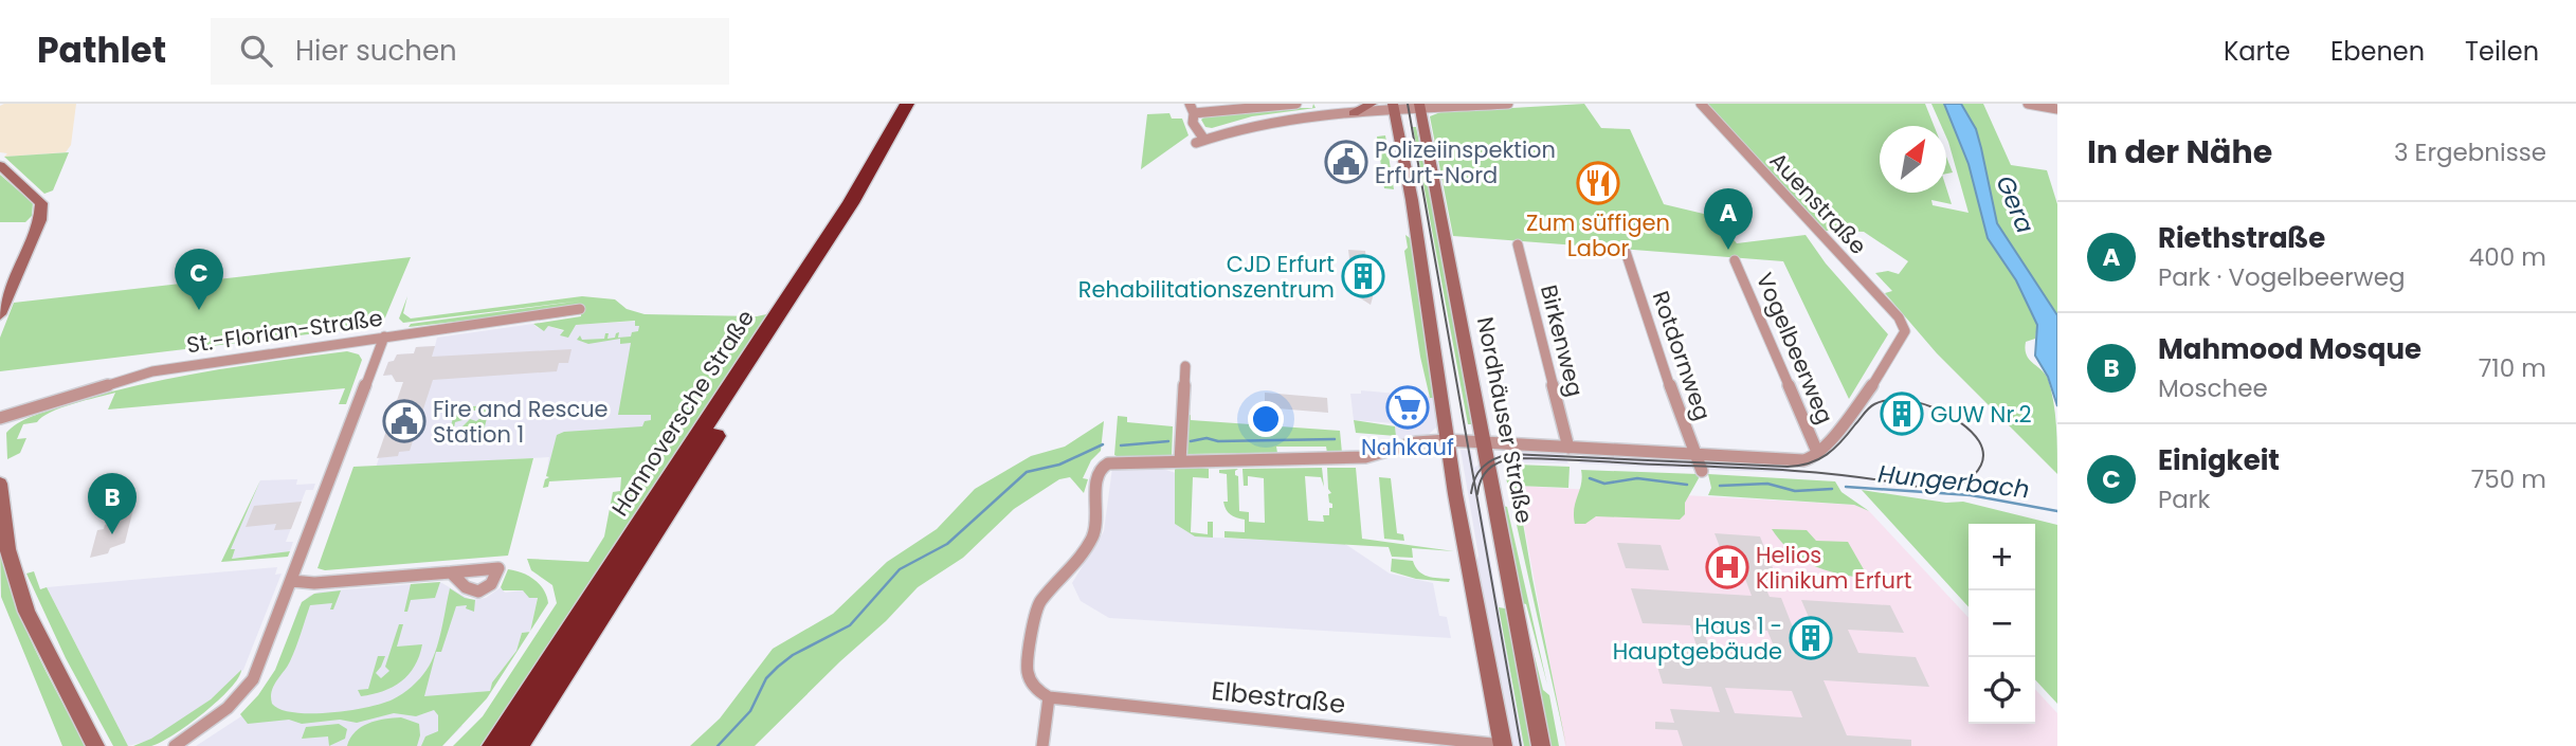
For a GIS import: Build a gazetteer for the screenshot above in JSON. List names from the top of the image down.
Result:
{
  "streets": {
    "highway": ["Hannoversche Straße"],
    "main road": ["Nordhäuser Straße"],
    "street": [
      "Auenstraße",
      "St.-Florian-Straße",
      "Birkenweg",
      "Vogelbeerweg",
      "Rotdornweg",
      "Elbestraße"
    ]
  },
  "crossings": [
    ["Auenstraße", "Vogelbeerweg"]
  ],
  "water": ["Gera", "Hungerbach"],
  "places": {
    "public building": ["Polizeiinspektion Erfurt-Nord", "Fire and Rescue Station 1"],
    "restaurant": ["Zum süffigen Labor"],
    "building": ["CJD Erfurt Rehabilitationszentrum", "GUW Nr.2", "Haus 1 - Hauptgebäude"],
    "supermarket": ["Nahkauf"],
    "hospital": ["Helios Klinikum Erfurt"]
  },
  "north": "top right",
  "page": {
    "header": "Pathlet",
    "search": "Hier suchen",
    "nav": ["Karte", "Ebenen", "Teilen"],
    "heading": ["In der Nähe", "3 Ergebnisse"],
    "pins": ["A", "C", "B"],
    "list": [
      {
        "mark": "A",
        "name": "Riethstraße",
        "note": "Park · Vogelbeerweg",
        "value": "400 m"
      },
      {
        "mark": "B",
        "name": "Mahmood Mosque",
        "note": "Moschee",
        "value": "710 m"
      },
      {
        "mark": "C",
        "name": "Einigkeit",
        "note": "Park",
        "value": "750 m"
      }
    ],
    "map_buttons": ["+", "−"]
  }
}
